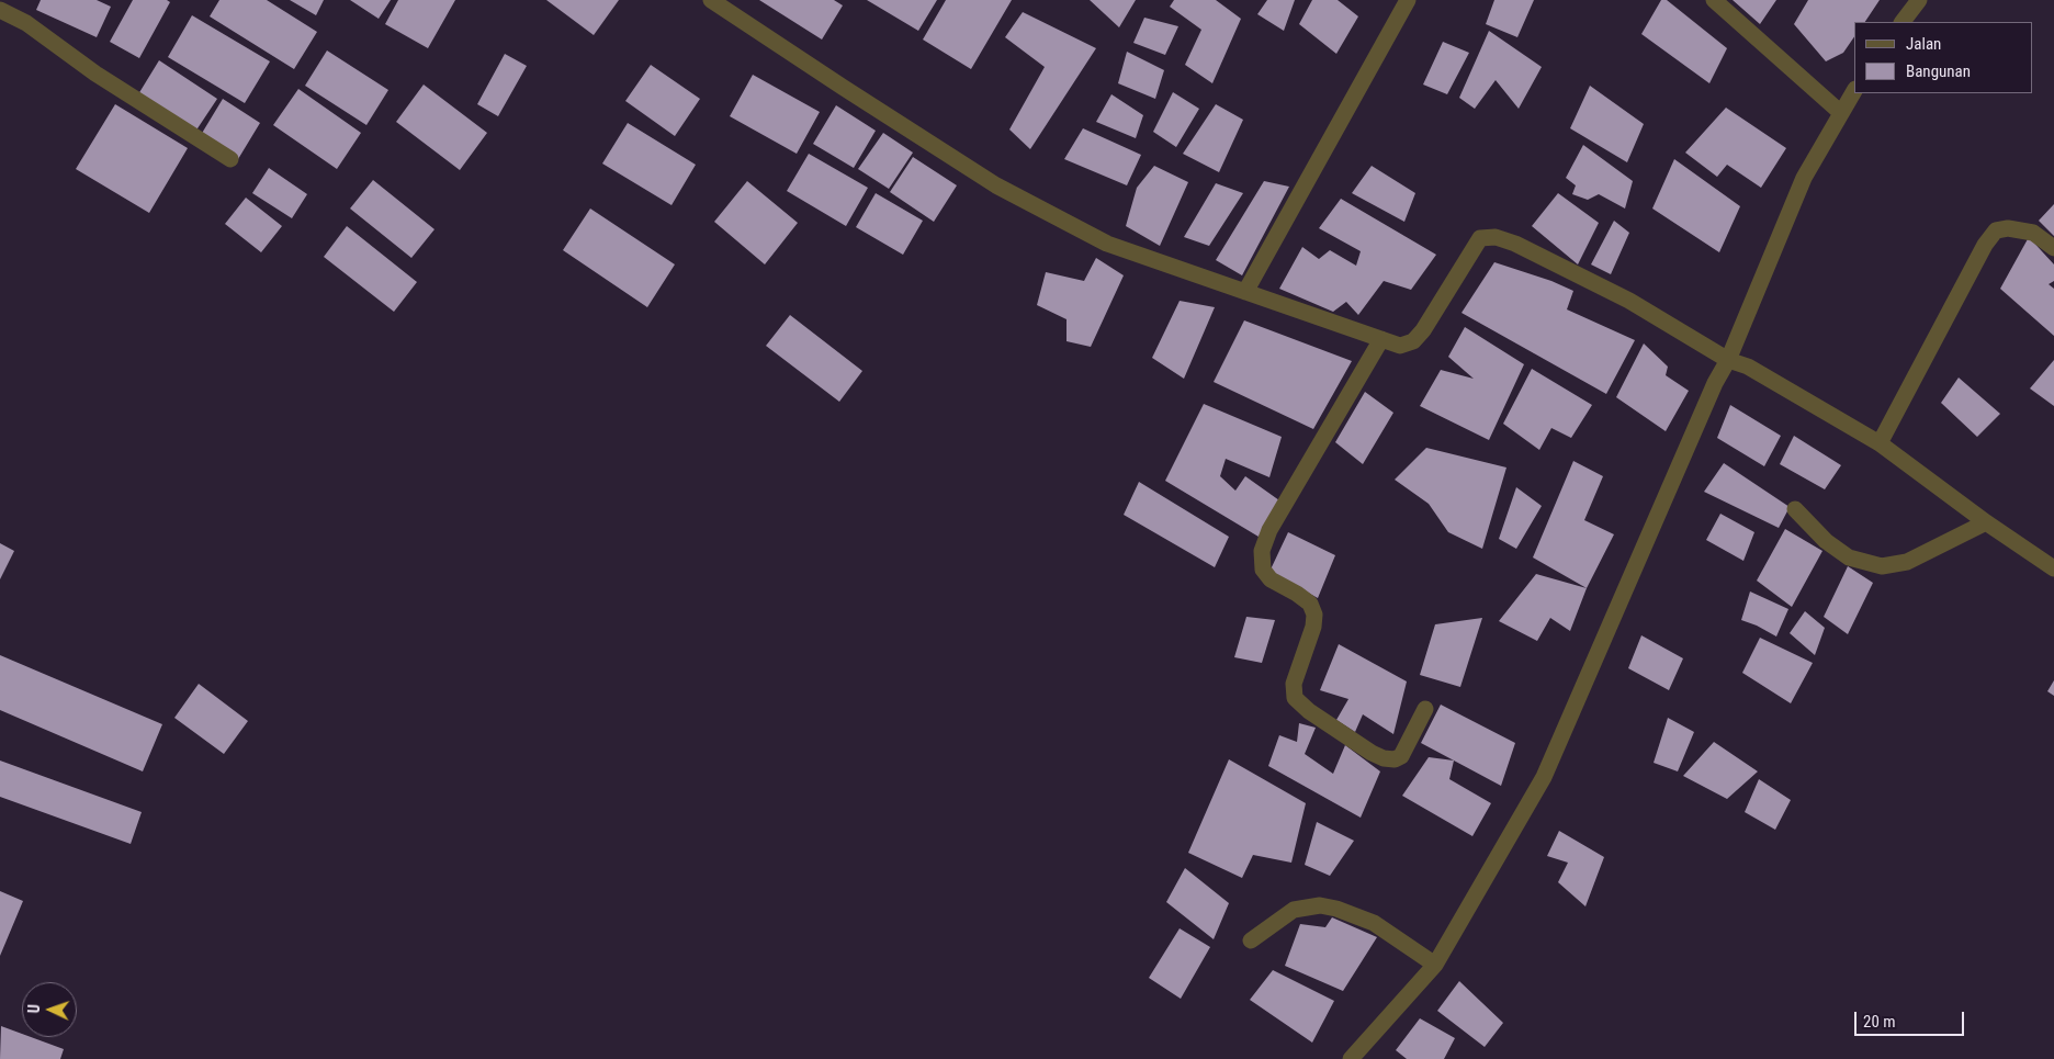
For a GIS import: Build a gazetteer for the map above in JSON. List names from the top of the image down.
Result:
{
  "legend": ["Jalan", "Bangunan"],
  "scale_bar": "20 m",
  "north": "left"
}
